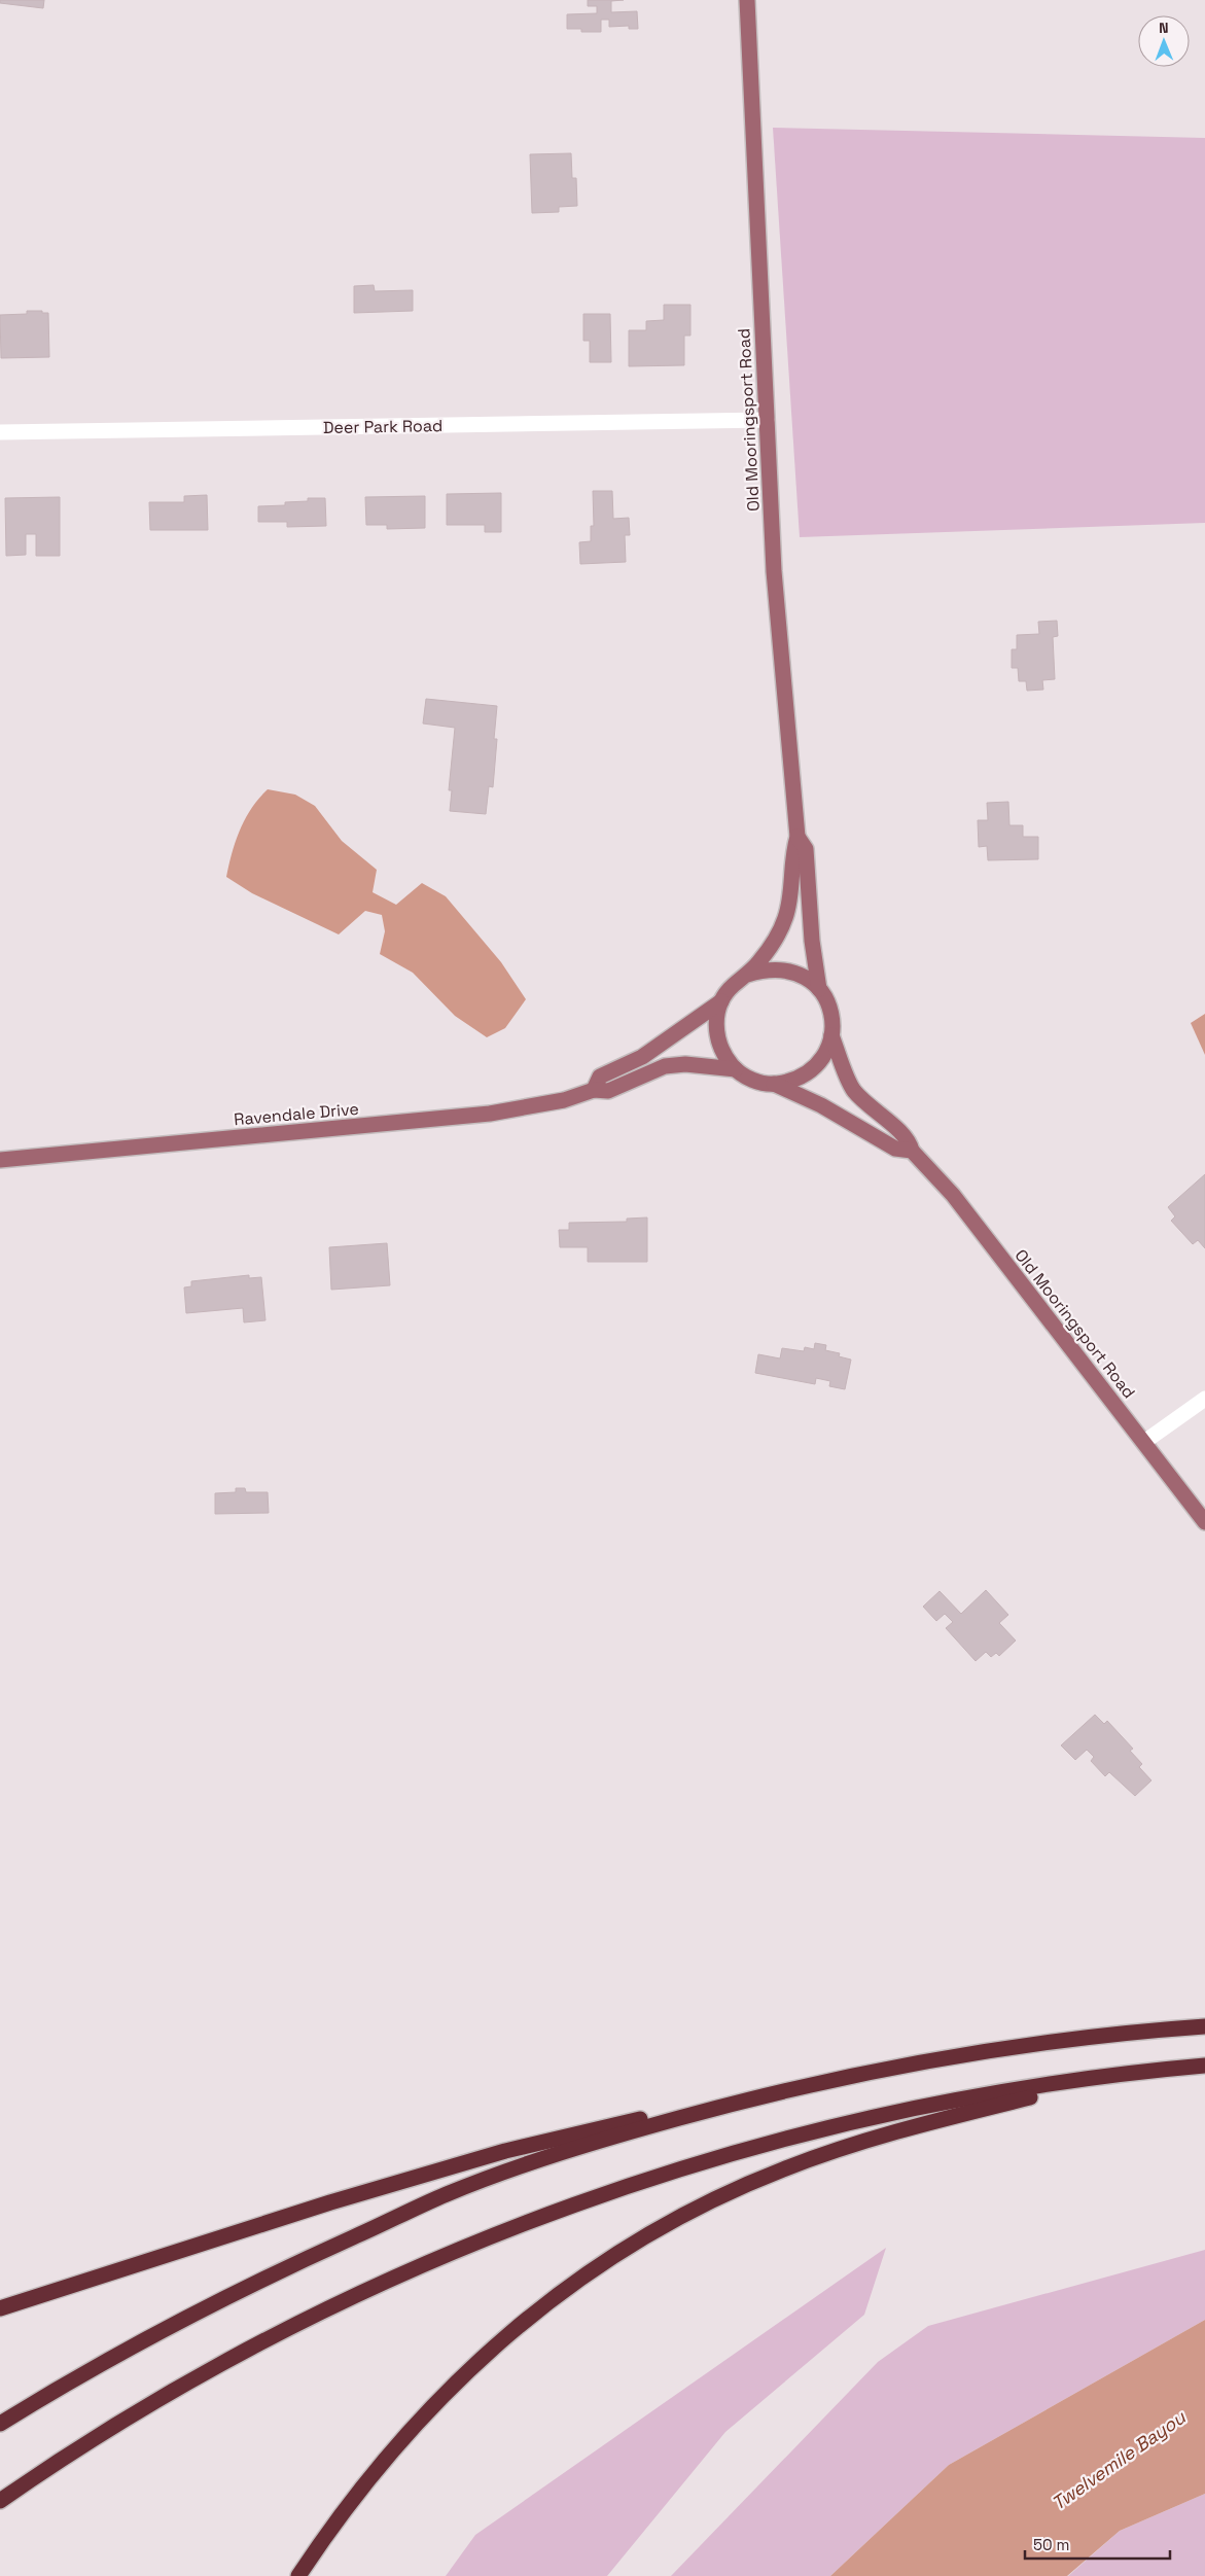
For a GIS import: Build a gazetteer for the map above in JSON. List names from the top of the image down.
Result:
{
  "streets": {
    "main road": ["Old Mooringsport Road", "Ravendale Drive"],
    "street": ["Deer Park Road"]
  },
  "crossings": [
    ["Old Mooringsport Road", "Deer Park Road"],
    ["Old Mooringsport Road", "Ravendale Drive"]
  ],
  "water": ["Twelvemile Bayou"],
  "scale_bar": "50 m",
  "north": "top"
}
